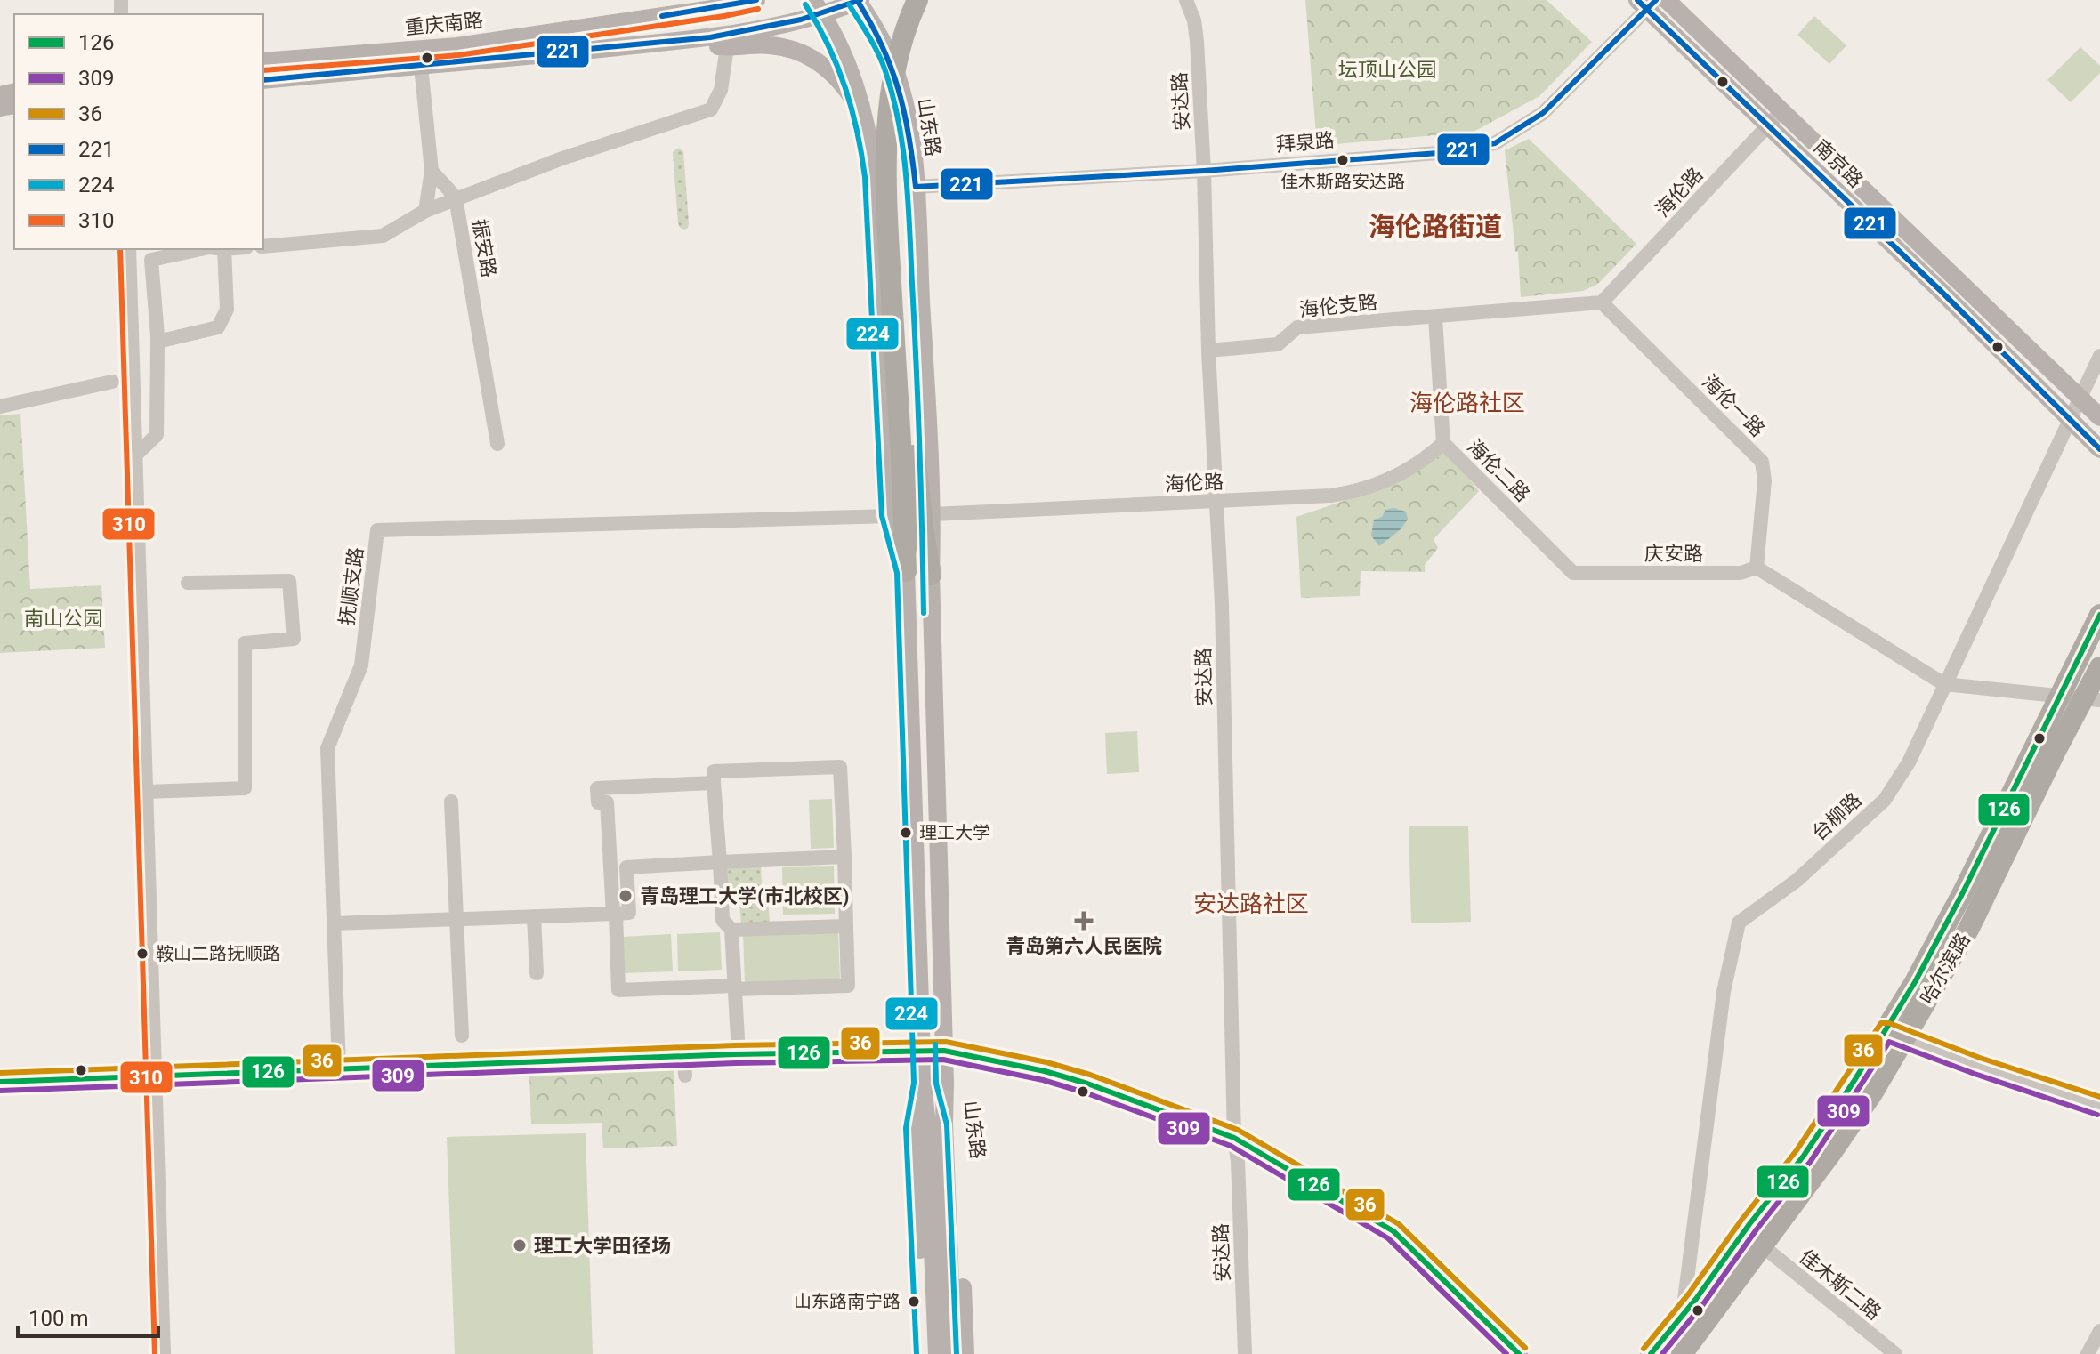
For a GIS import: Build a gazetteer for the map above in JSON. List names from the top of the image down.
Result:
{
  "streets": {
    "highway": ["哈尔滨路"],
    "main road": ["重庆南路", "山东路", "南京路"],
    "street": [
      "安达路",
      "拜泉路",
      "海伦路",
      "振安路",
      "海伦支路",
      "海伦一路",
      "海伦二路",
      "庆安路",
      "抚顺支路",
      "台柳路",
      "佳木斯二路"
    ]
  },
  "crossings": [
    ["重庆南路", "山东路"],
    ["安达路", "拜泉路"],
    ["安达路", "海伦路"],
    ["安达路", "海伦支路"],
    ["山东路", "拜泉路"],
    ["山东路", "海伦路"],
    ["拜泉路", "南京路"],
    ["南京路", "海伦路"],
    ["南京路", "台柳路"],
    ["海伦路", "海伦一路"],
    ["海伦路", "海伦二路"],
    ["海伦支路", "海伦二路"],
    ["海伦一路", "庆安路"],
    ["海伦二路", "庆安路"],
    ["台柳路", "哈尔滨路"],
    ["哈尔滨路", "佳木斯二路"]
  ],
  "districts": ["海伦路街道", "海伦路社区", "安达路社区"],
  "parks": ["坛顶山公园", "南山公园"],
  "places": {
    "other": [
      "佳木斯路安达路",
      "理工大学",
      "青岛理工大学(市北校区)",
      "鞍山二路抚顺路",
      "理工大学田径场",
      "山东路南宁路"
    ],
    "health": ["青岛第六人民医院"]
  },
  "lines": [
    "transit line 221",
    "transit line 224",
    "transit line 310",
    "transit line 126",
    "transit line 36",
    "transit line 309"
  ],
  "legend": [
    "126",
    "309",
    "36",
    "221",
    "224",
    "310"
  ],
  "scale_bar": "100 m"
}
